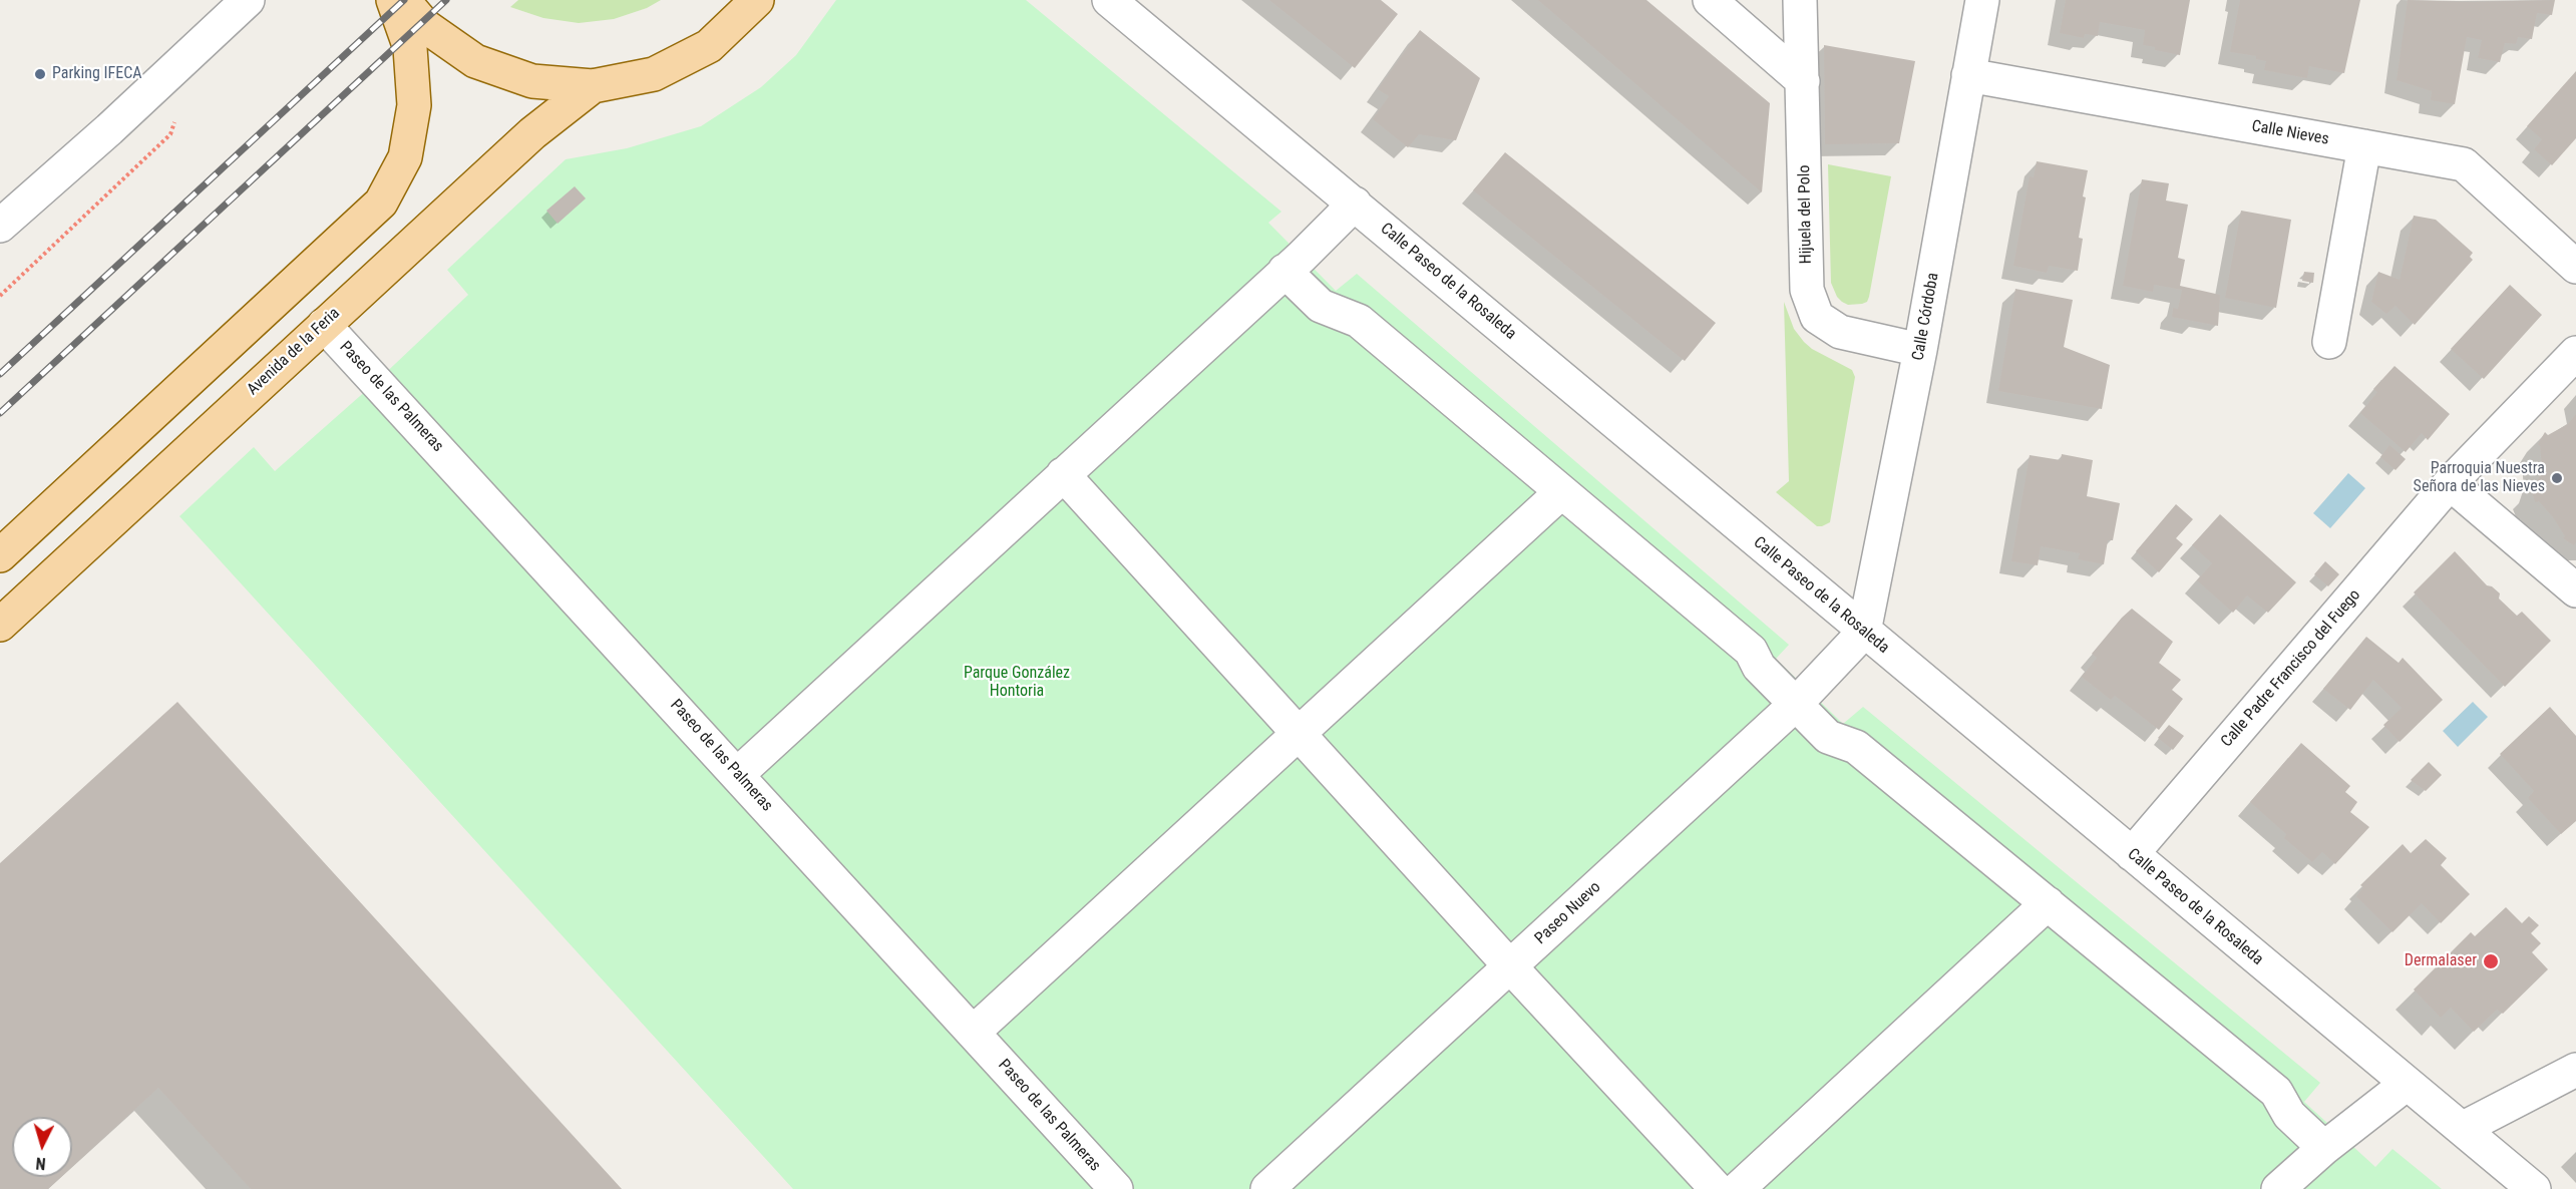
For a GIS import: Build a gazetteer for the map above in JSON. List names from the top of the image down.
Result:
{
  "streets": {
    "main road": ["Avenida de la Feria"],
    "street": [
      "Calle Nieves",
      "Hijuela del Polo",
      "Calle Paseo de la Rosaleda",
      "Calle Córdoba",
      "Paseo de las Palmeras",
      "Calle Padre Francisco del Fuego",
      "Paseo Nuevo"
    ]
  },
  "crossings": [
    ["Calle Nieves", "Calle Córdoba"],
    ["Hijuela del Polo", "Calle Córdoba"],
    ["Calle Paseo de la Rosaleda", "Calle Córdoba"],
    ["Calle Paseo de la Rosaleda", "Calle Padre Francisco del Fuego"],
    ["Calle Paseo de la Rosaleda", "Paseo Nuevo"],
    ["Calle Córdoba", "Paseo Nuevo"],
    ["Avenida de la Feria", "Paseo de las Palmeras"]
  ],
  "parks": ["Parque González Hontoria"],
  "places": ["Parking IFECA", "Parroquia Nuestra Señora de las Nieves", "Dermalaser"],
  "north": "bottom"
}
